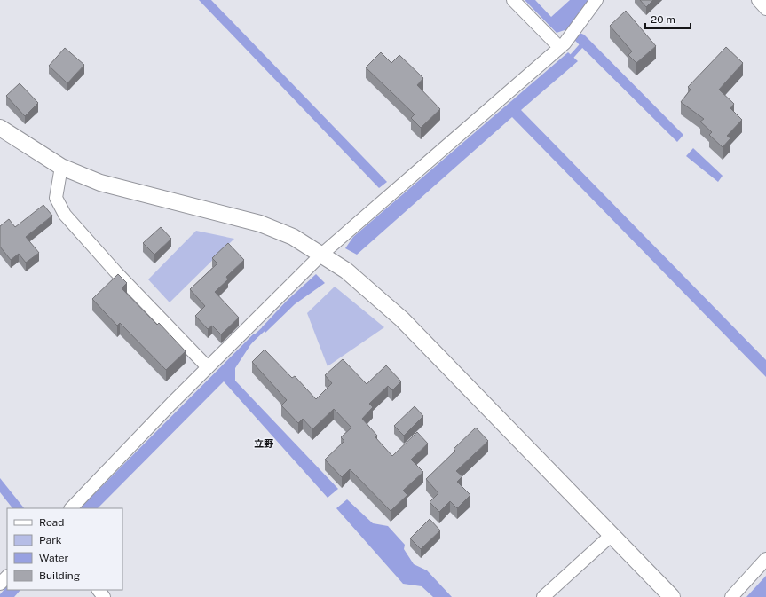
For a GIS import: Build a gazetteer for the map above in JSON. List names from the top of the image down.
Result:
{
  "districts": ["立野"],
  "legend": [
    "Road",
    "Park",
    "Water",
    "Building"
  ],
  "scale_bar": "20 m"
}
